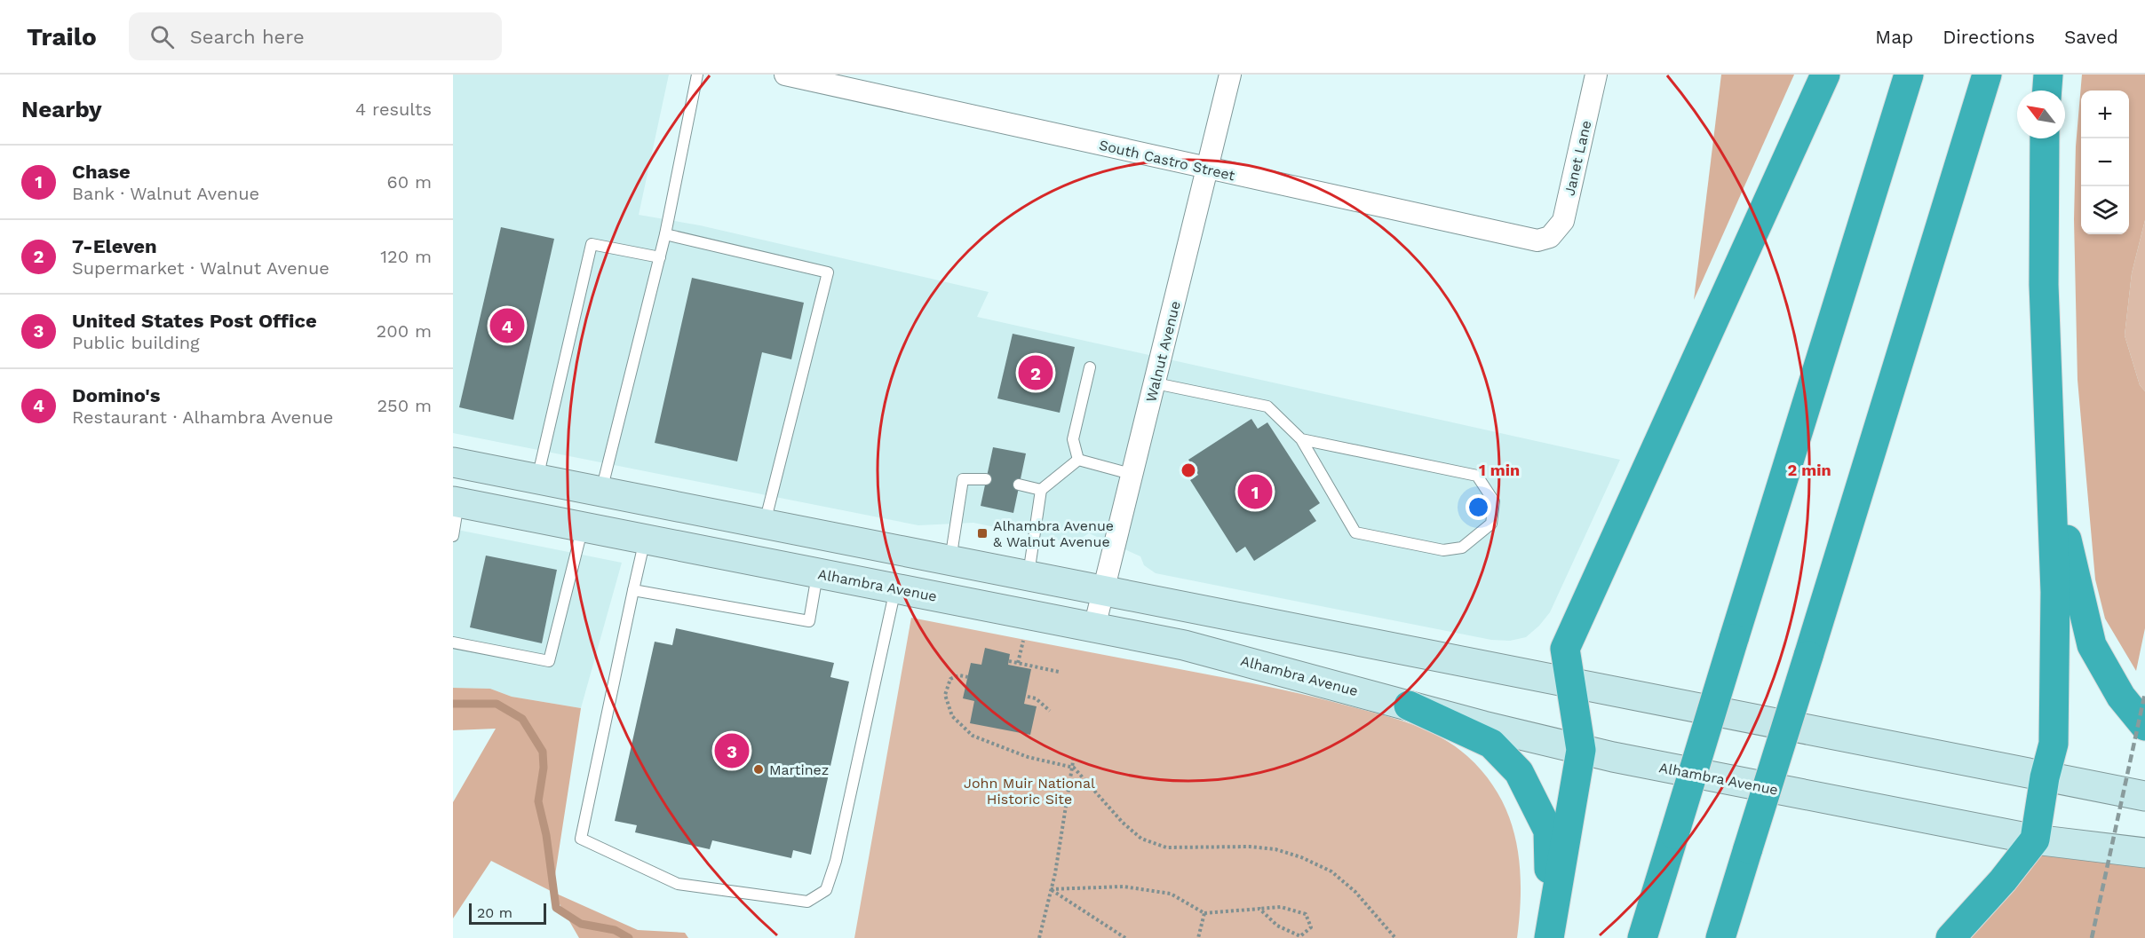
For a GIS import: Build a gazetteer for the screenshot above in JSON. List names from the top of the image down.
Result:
{
  "streets": {
    "main road": ["Alhambra Avenue"],
    "street": ["Janet Lane", "South Castro Street", "Walnut Avenue"]
  },
  "crossings": [
    ["Janet Lane", "South Castro Street"],
    ["South Castro Street", "Walnut Avenue"],
    ["Walnut Avenue", "Alhambra Avenue"]
  ],
  "parks": ["John Muir National Historic Site"],
  "places": {
    "transit": ["Alhambra Avenue & Walnut Avenue"],
    "other": ["Martinez"]
  },
  "scale_bar": "20 m",
  "north": "top left",
  "page": {
    "header": "Trailo",
    "search": "Search here",
    "nav": ["Map", "Directions", "Saved"],
    "heading": ["Nearby", "4 results"],
    "map_buttons": ["+", "−"],
    "list": [
      {
        "mark": "1",
        "name": "Chase",
        "note": "Bank · Walnut Avenue",
        "value": "60 m"
      },
      {
        "mark": "2",
        "name": "7-Eleven",
        "note": "Supermarket · Walnut Avenue",
        "value": "120 m"
      },
      {
        "mark": "3",
        "name": "United States Post Office",
        "note": "Public building",
        "value": "200 m"
      },
      {
        "mark": "4",
        "name": "Domino's",
        "note": "Restaurant · Alhambra Avenue",
        "value": "250 m"
      }
    ],
    "pins": [
      "4",
      "2",
      "1",
      "3"
    ],
    "scale": "20 m"
  },
  "rings": ["1 min", "2 min"]
}
